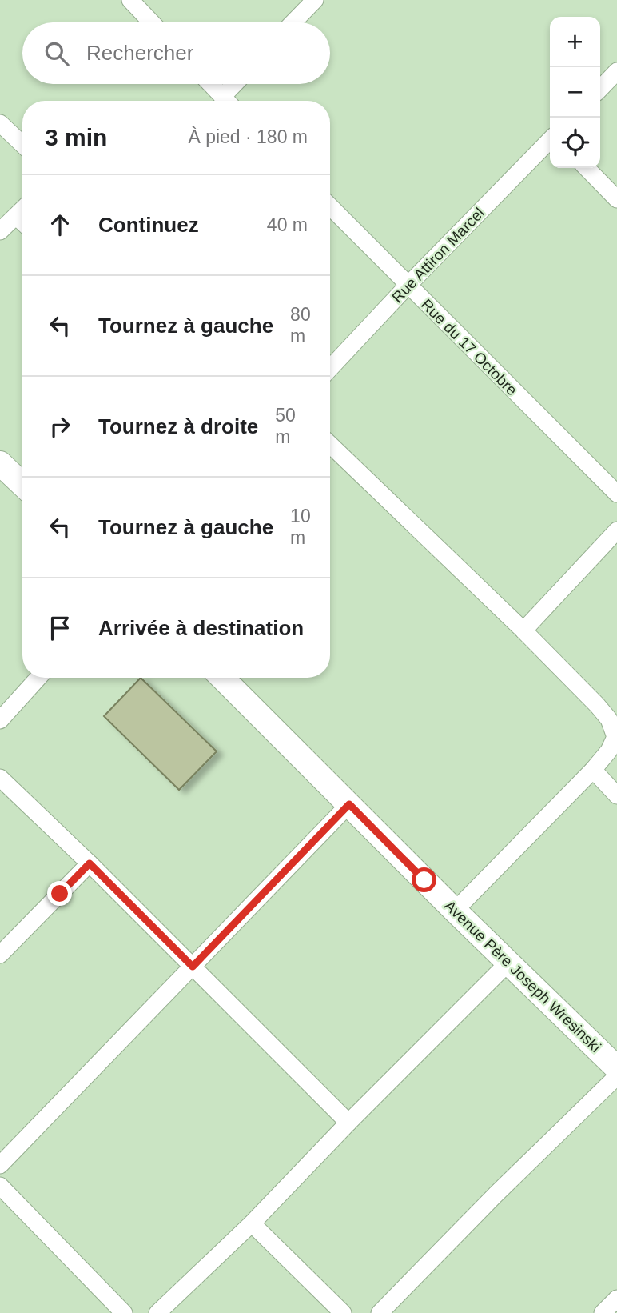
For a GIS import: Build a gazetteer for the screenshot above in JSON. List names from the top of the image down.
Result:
{
  "streets": {
    "street": ["Rue Attiron Marcel", "Rue du 17 Octobre", "Avenue Père Joseph Wresinski"]
  },
  "crossings": [
    ["Rue Attiron Marcel", "Rue du 17 Octobre"]
  ],
  "page": {
    "map_buttons": ["+", "−"],
    "search": "Rechercher",
    "heading": ["3 min", "À pied · 180 m"],
    "list": [
      ["Continuez", "40 m"],
      ["Tournez à gauche", "80 m"],
      ["Tournez à droite", "50 m"],
      ["Tournez à gauche", "10 m"],
      "Arrivée à destination"
    ]
  }
}
